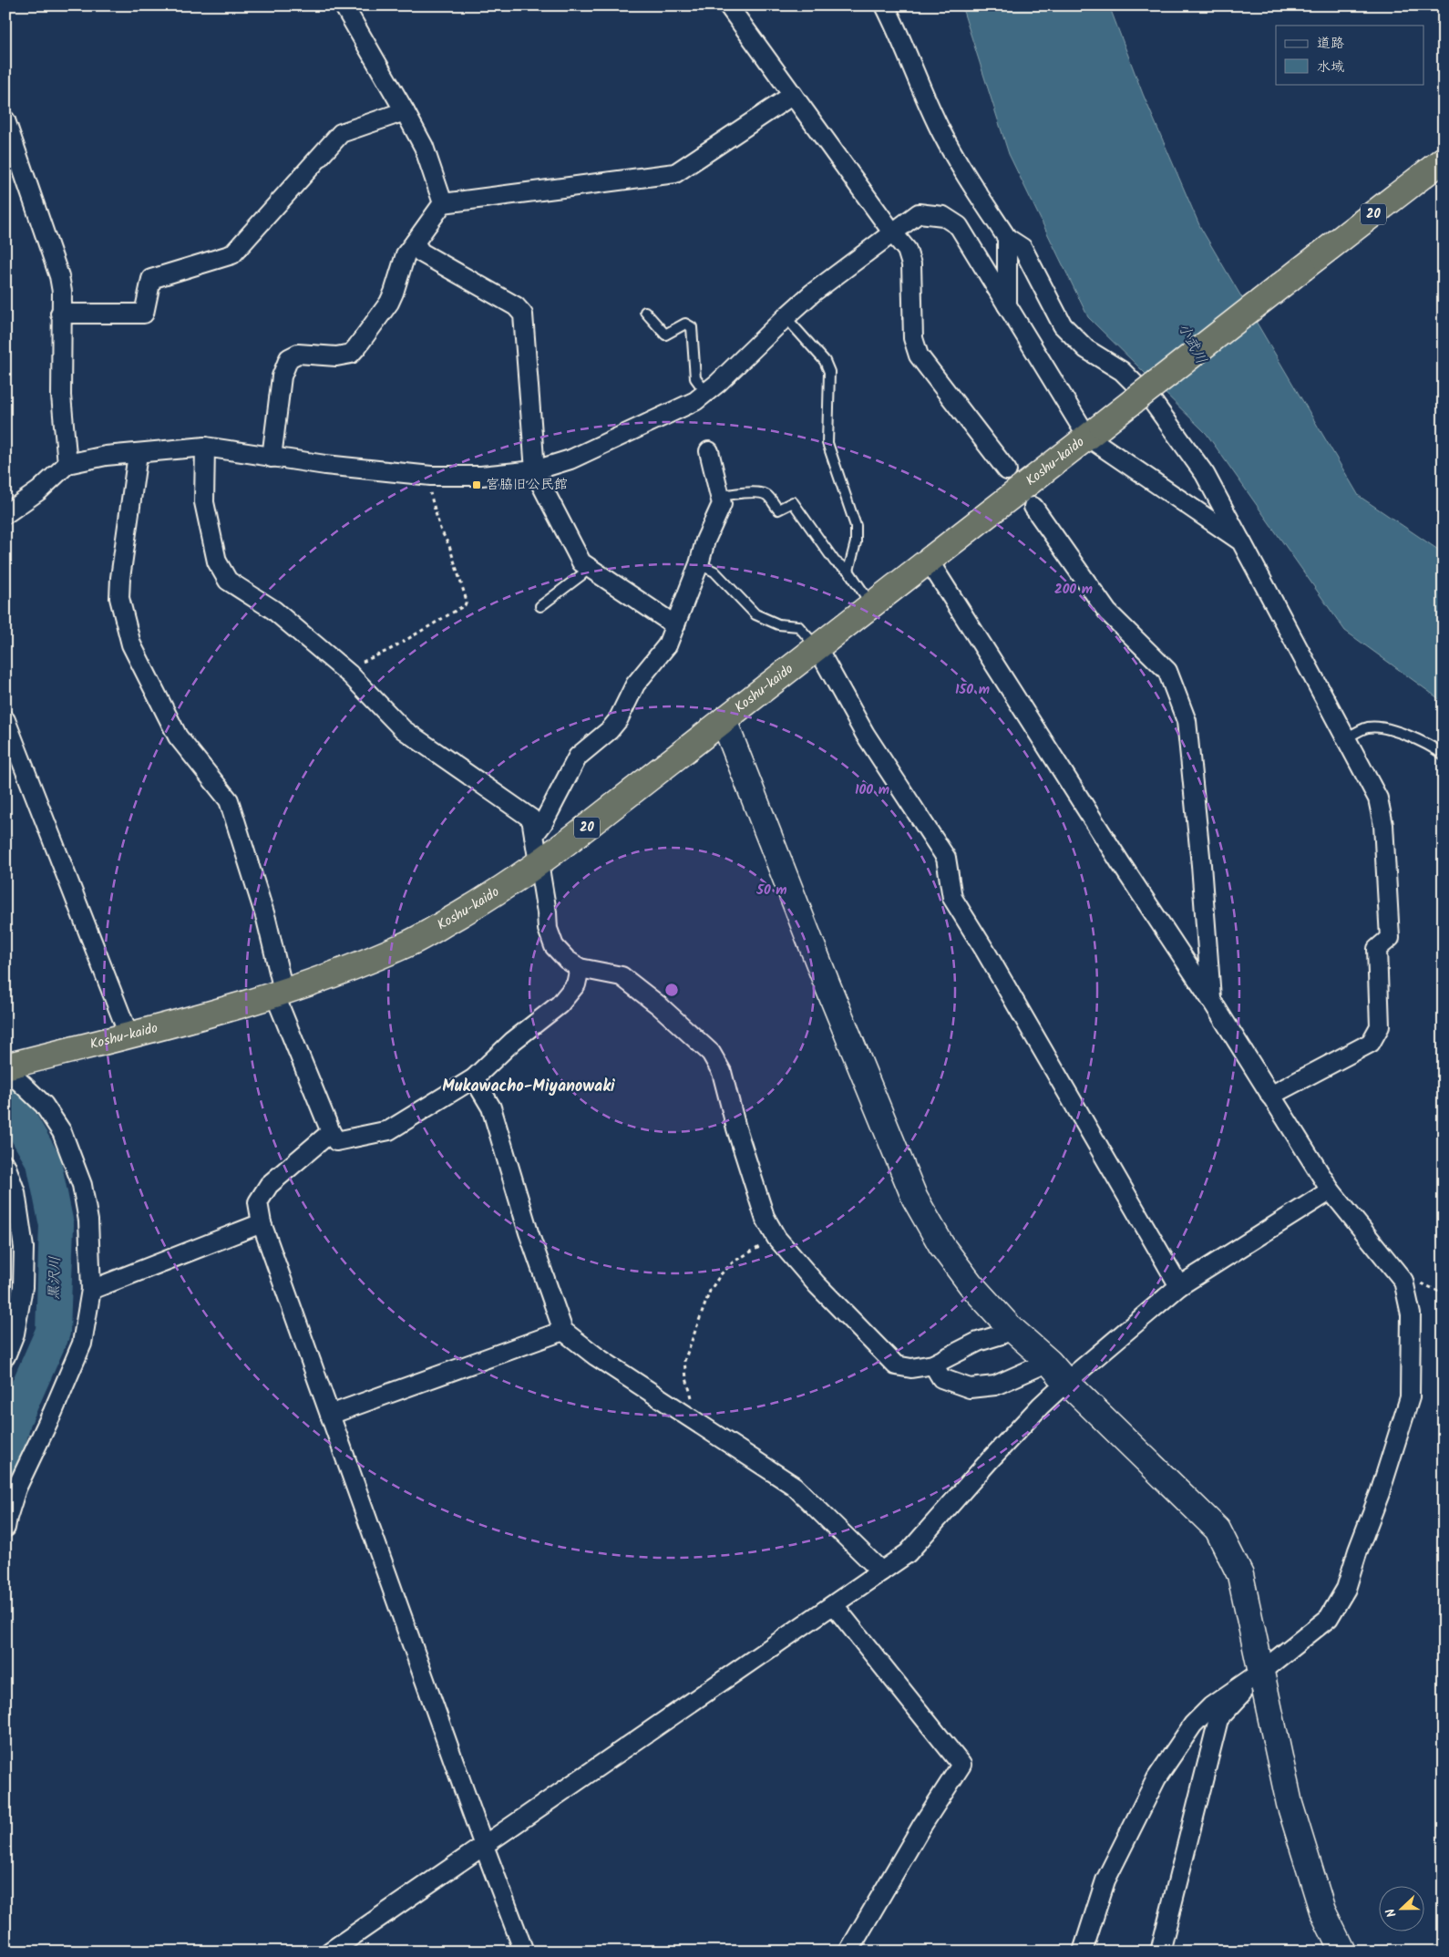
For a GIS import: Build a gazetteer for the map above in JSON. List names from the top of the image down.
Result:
{
  "streets": {
    "highway": ["20", "Koshu-kaido"]
  },
  "districts": ["Mukawacho-Miyanowaki"],
  "water": ["小武川", "黒沢川"],
  "places": {
    "transit": ["宮脇旧公民館"]
  },
  "legend": ["道路", "水域"],
  "north": "left",
  "rings": [
    "200 m",
    "150 m",
    "100 m",
    "50 m"
  ]
}
